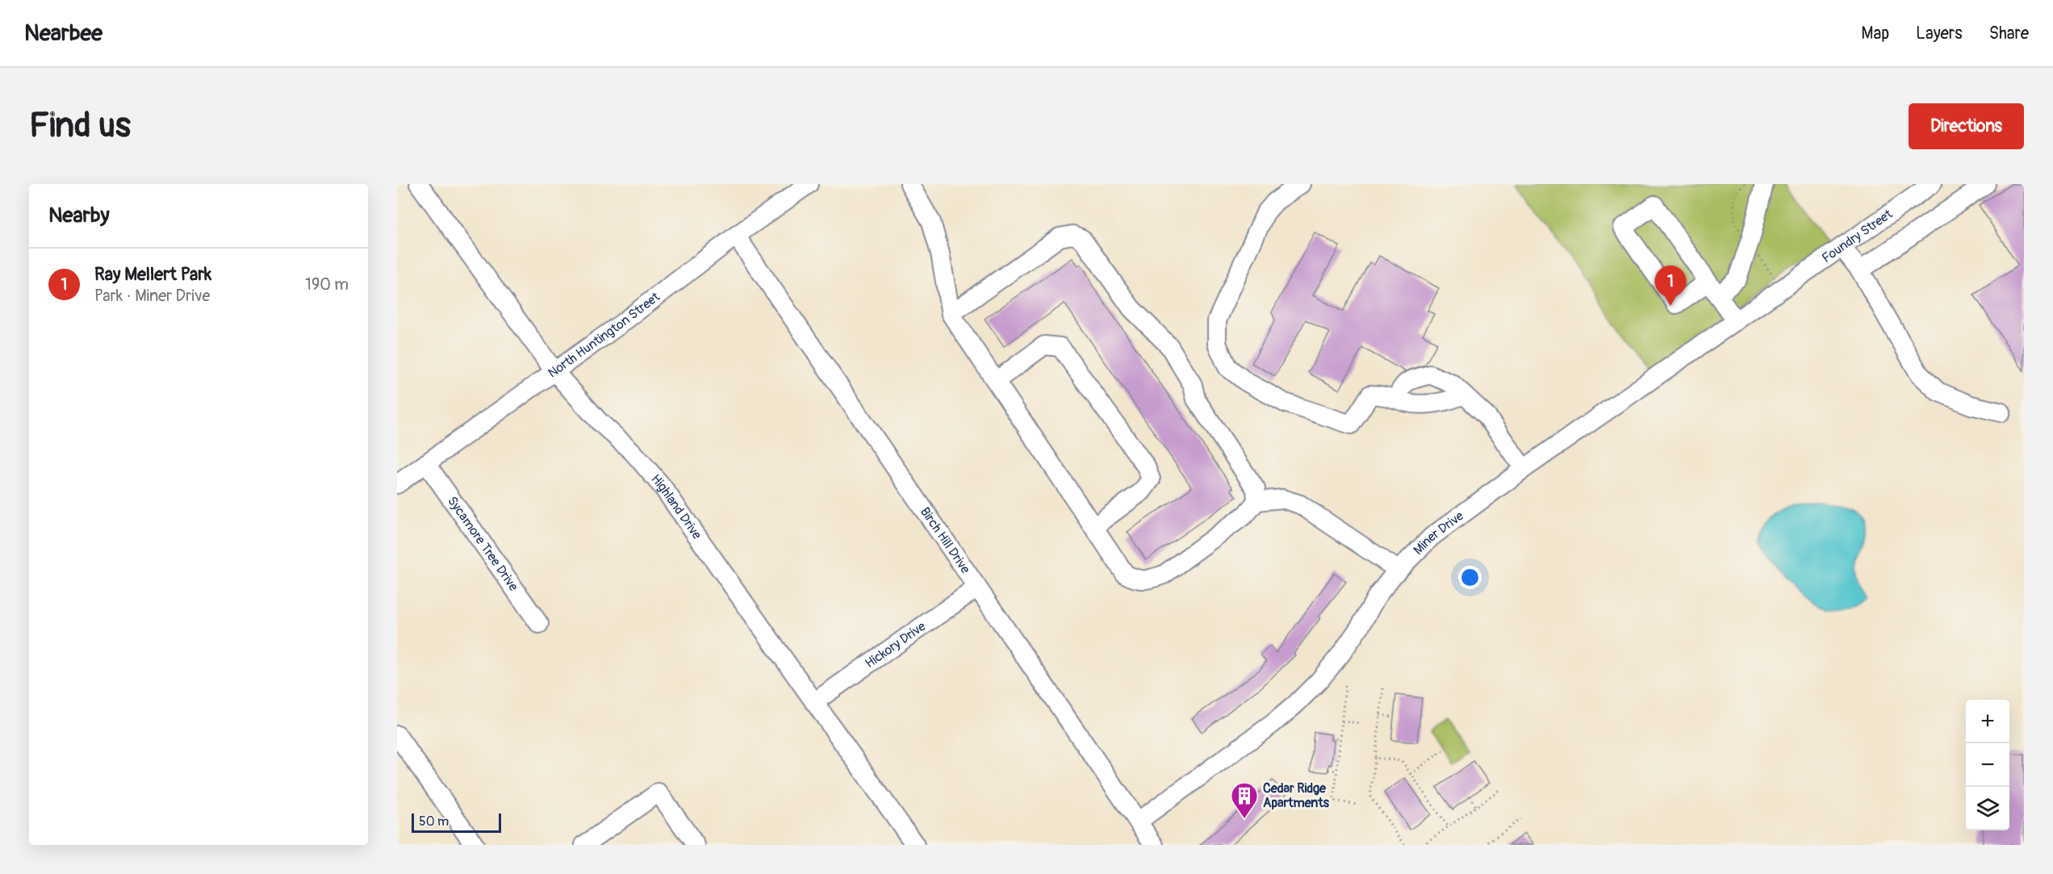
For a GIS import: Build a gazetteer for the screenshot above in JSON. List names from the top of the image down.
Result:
{
  "streets": {
    "street": [
      "Foundry Street",
      "North Huntington Street",
      "Highland Drive",
      "Miner Drive",
      "Birch Hill Drive",
      "Sycamore Tree Drive",
      "Hickory Drive"
    ]
  },
  "crossings": [
    ["Foundry Street", "Miner Drive"],
    ["North Huntington Street", "Highland Drive"],
    ["North Huntington Street", "Birch Hill Drive"],
    ["North Huntington Street", "Sycamore Tree Drive"],
    ["Highland Drive", "Hickory Drive"],
    ["Miner Drive", "Birch Hill Drive"],
    ["Birch Hill Drive", "Hickory Drive"]
  ],
  "places": {
    "building": ["Cedar Ridge Apartments"]
  },
  "scale_bar": "50 m",
  "page": {
    "header": "Nearbee",
    "nav": ["Map", "Layers", "Share"],
    "buttons": "Directions",
    "title": "Find us",
    "heading": "Nearby",
    "list": [
      {
        "mark": "1",
        "name": "Ray Mellert Park",
        "note": "Park · Miner Drive",
        "value": "190 m"
      }
    ],
    "pins": "1",
    "map_buttons": ["+", "−"],
    "scale": "50 m"
  }
}
